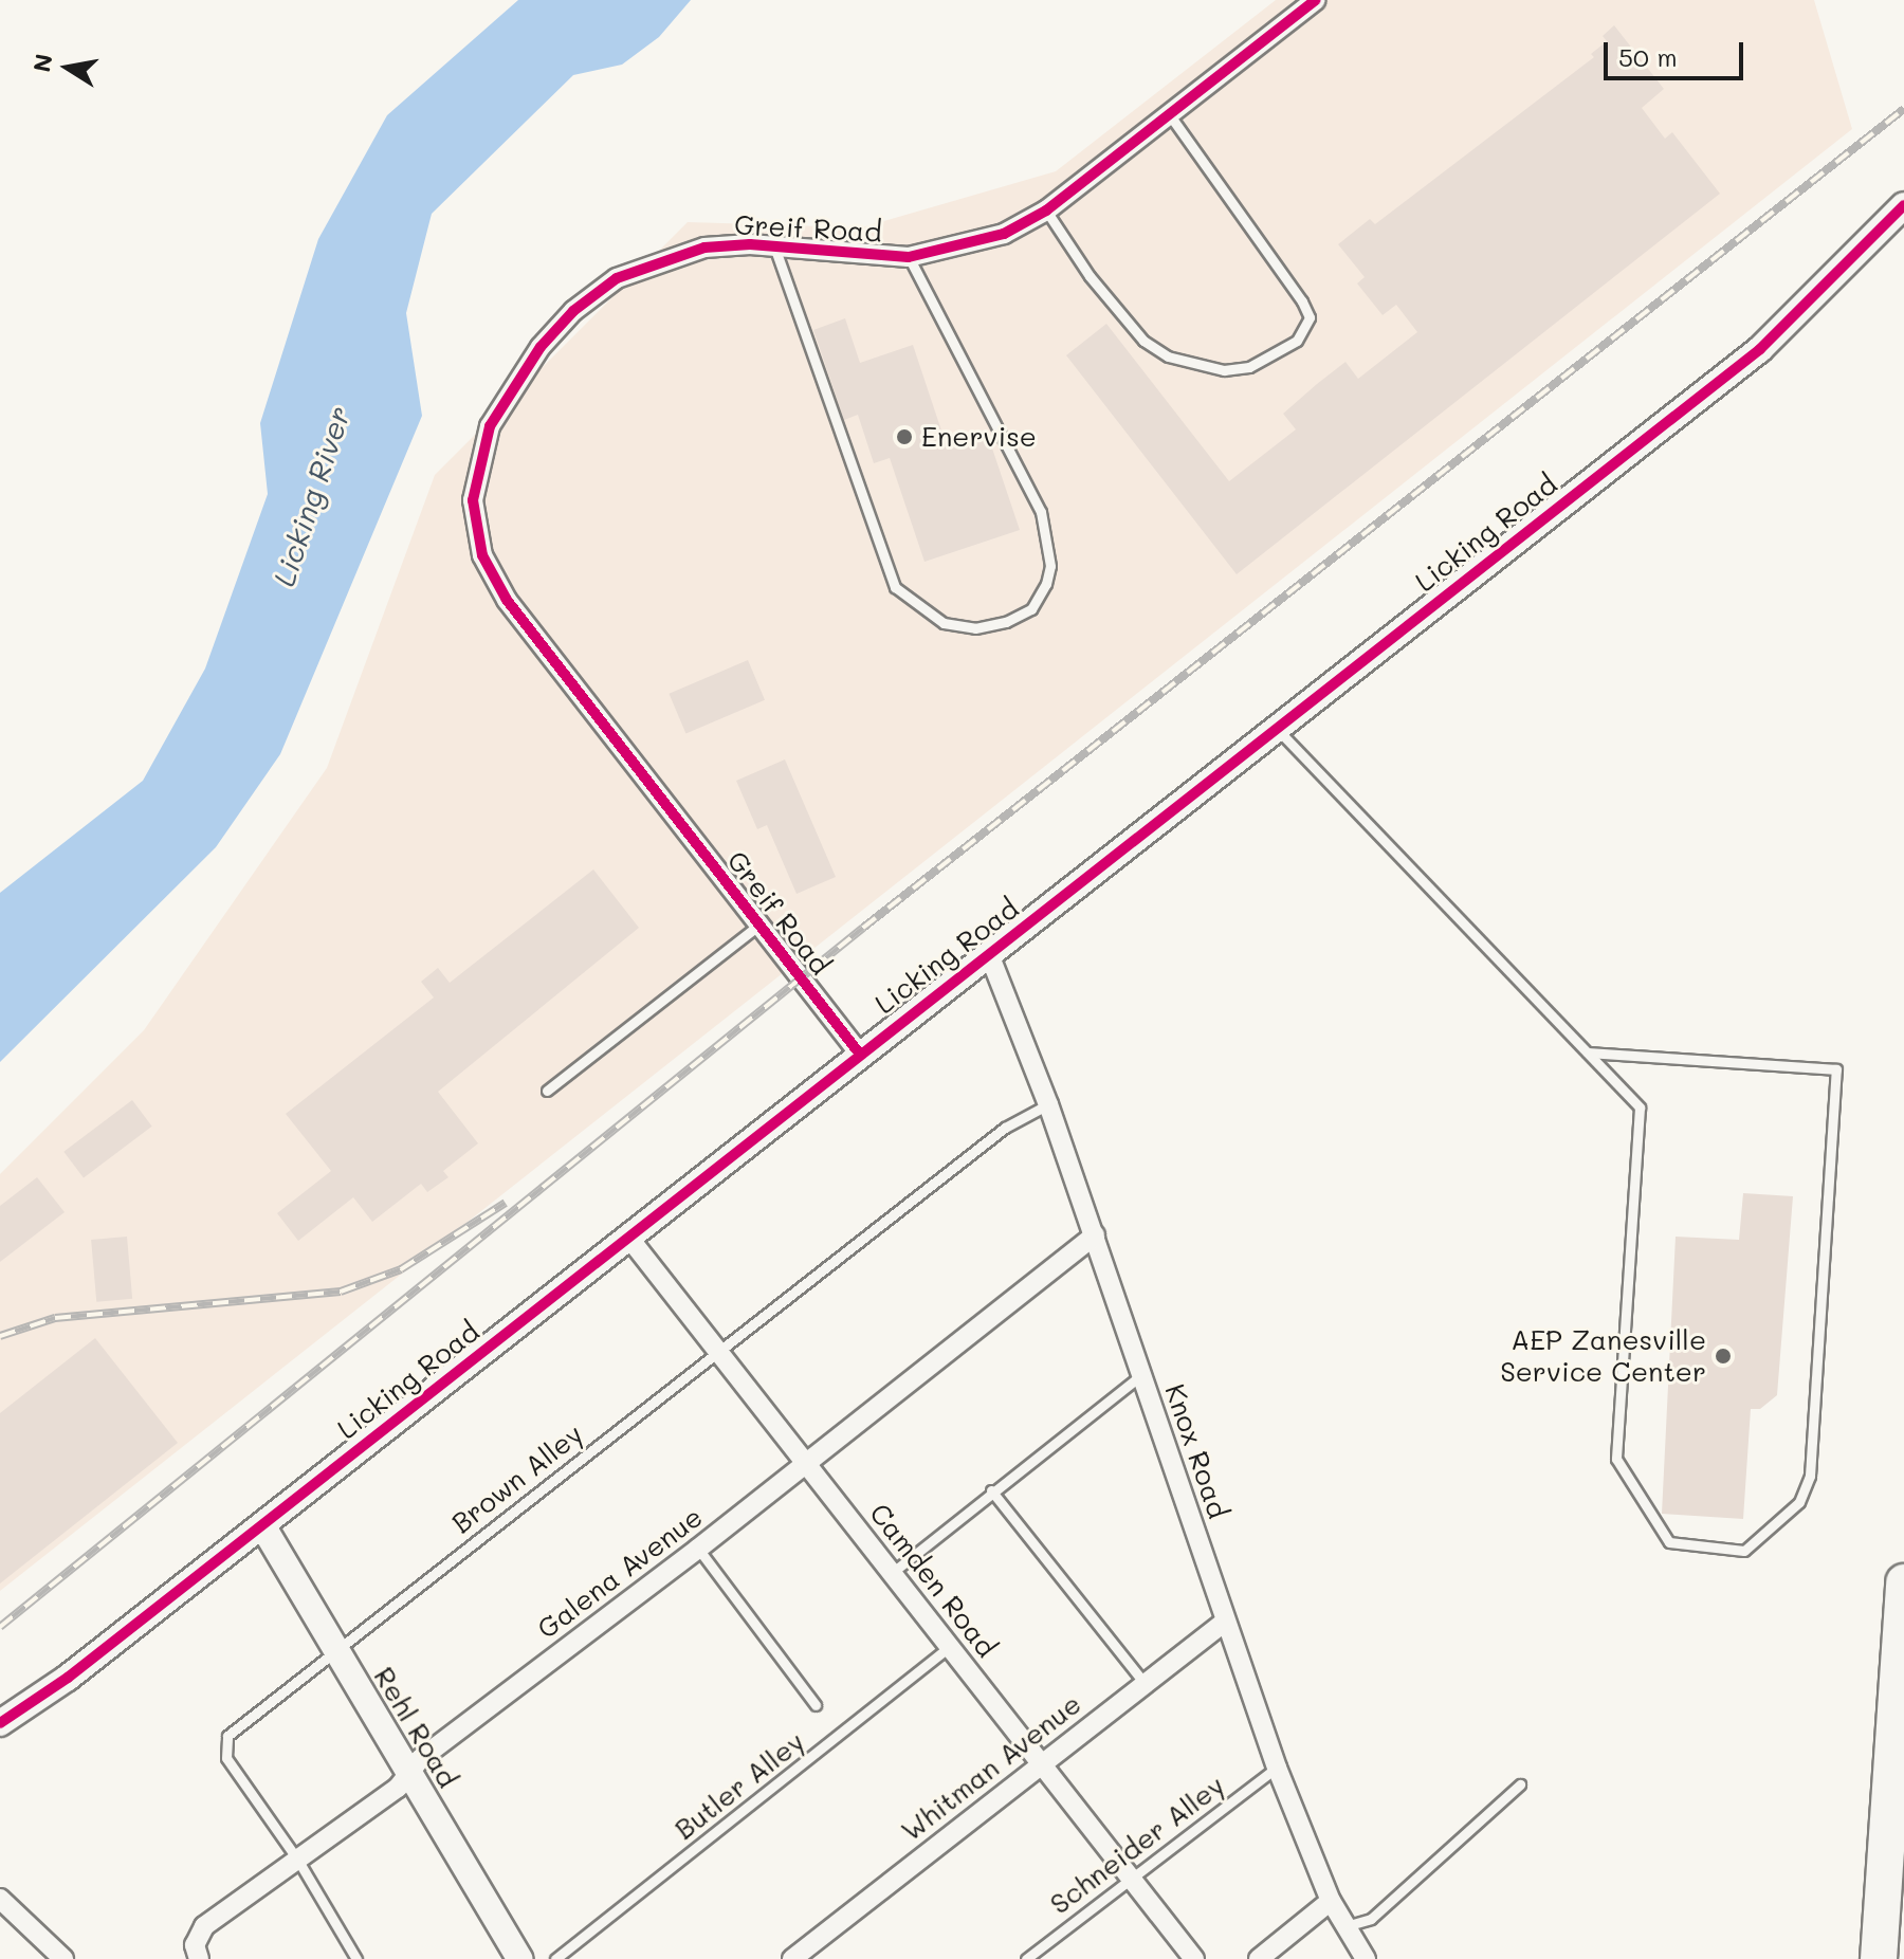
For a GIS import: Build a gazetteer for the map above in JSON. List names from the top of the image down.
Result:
{
  "streets": {
    "street": [
      "Greif Road",
      "Licking Road",
      "Knox Road",
      "Galena Avenue",
      "Camden Road",
      "Rehl Road",
      "Whitman Avenue"
    ],
    "lane": ["Brown Alley", "Butler Alley", "Schneider Alley"]
  },
  "crossings": [
    ["Greif Road", "Licking Road"],
    ["Licking Road", "Knox Road"],
    ["Licking Road", "Camden Road"],
    ["Licking Road", "Rehl Road"],
    ["Knox Road", "Brown Alley"],
    ["Knox Road", "Galena Avenue"],
    ["Knox Road", "Whitman Avenue"],
    ["Knox Road", "Schneider Alley"],
    ["Brown Alley", "Galena Avenue"],
    ["Brown Alley", "Camden Road"],
    ["Brown Alley", "Rehl Road"],
    ["Galena Avenue", "Camden Road"],
    ["Galena Avenue", "Rehl Road"],
    ["Camden Road", "Whitman Avenue"],
    ["Camden Road", "Butler Alley"],
    ["Camden Road", "Schneider Alley"]
  ],
  "water": ["Licking River"],
  "places": ["Enervise", "AEP Zanesville Service Center"],
  "scale_bar": "50 m",
  "north": "left"
}
